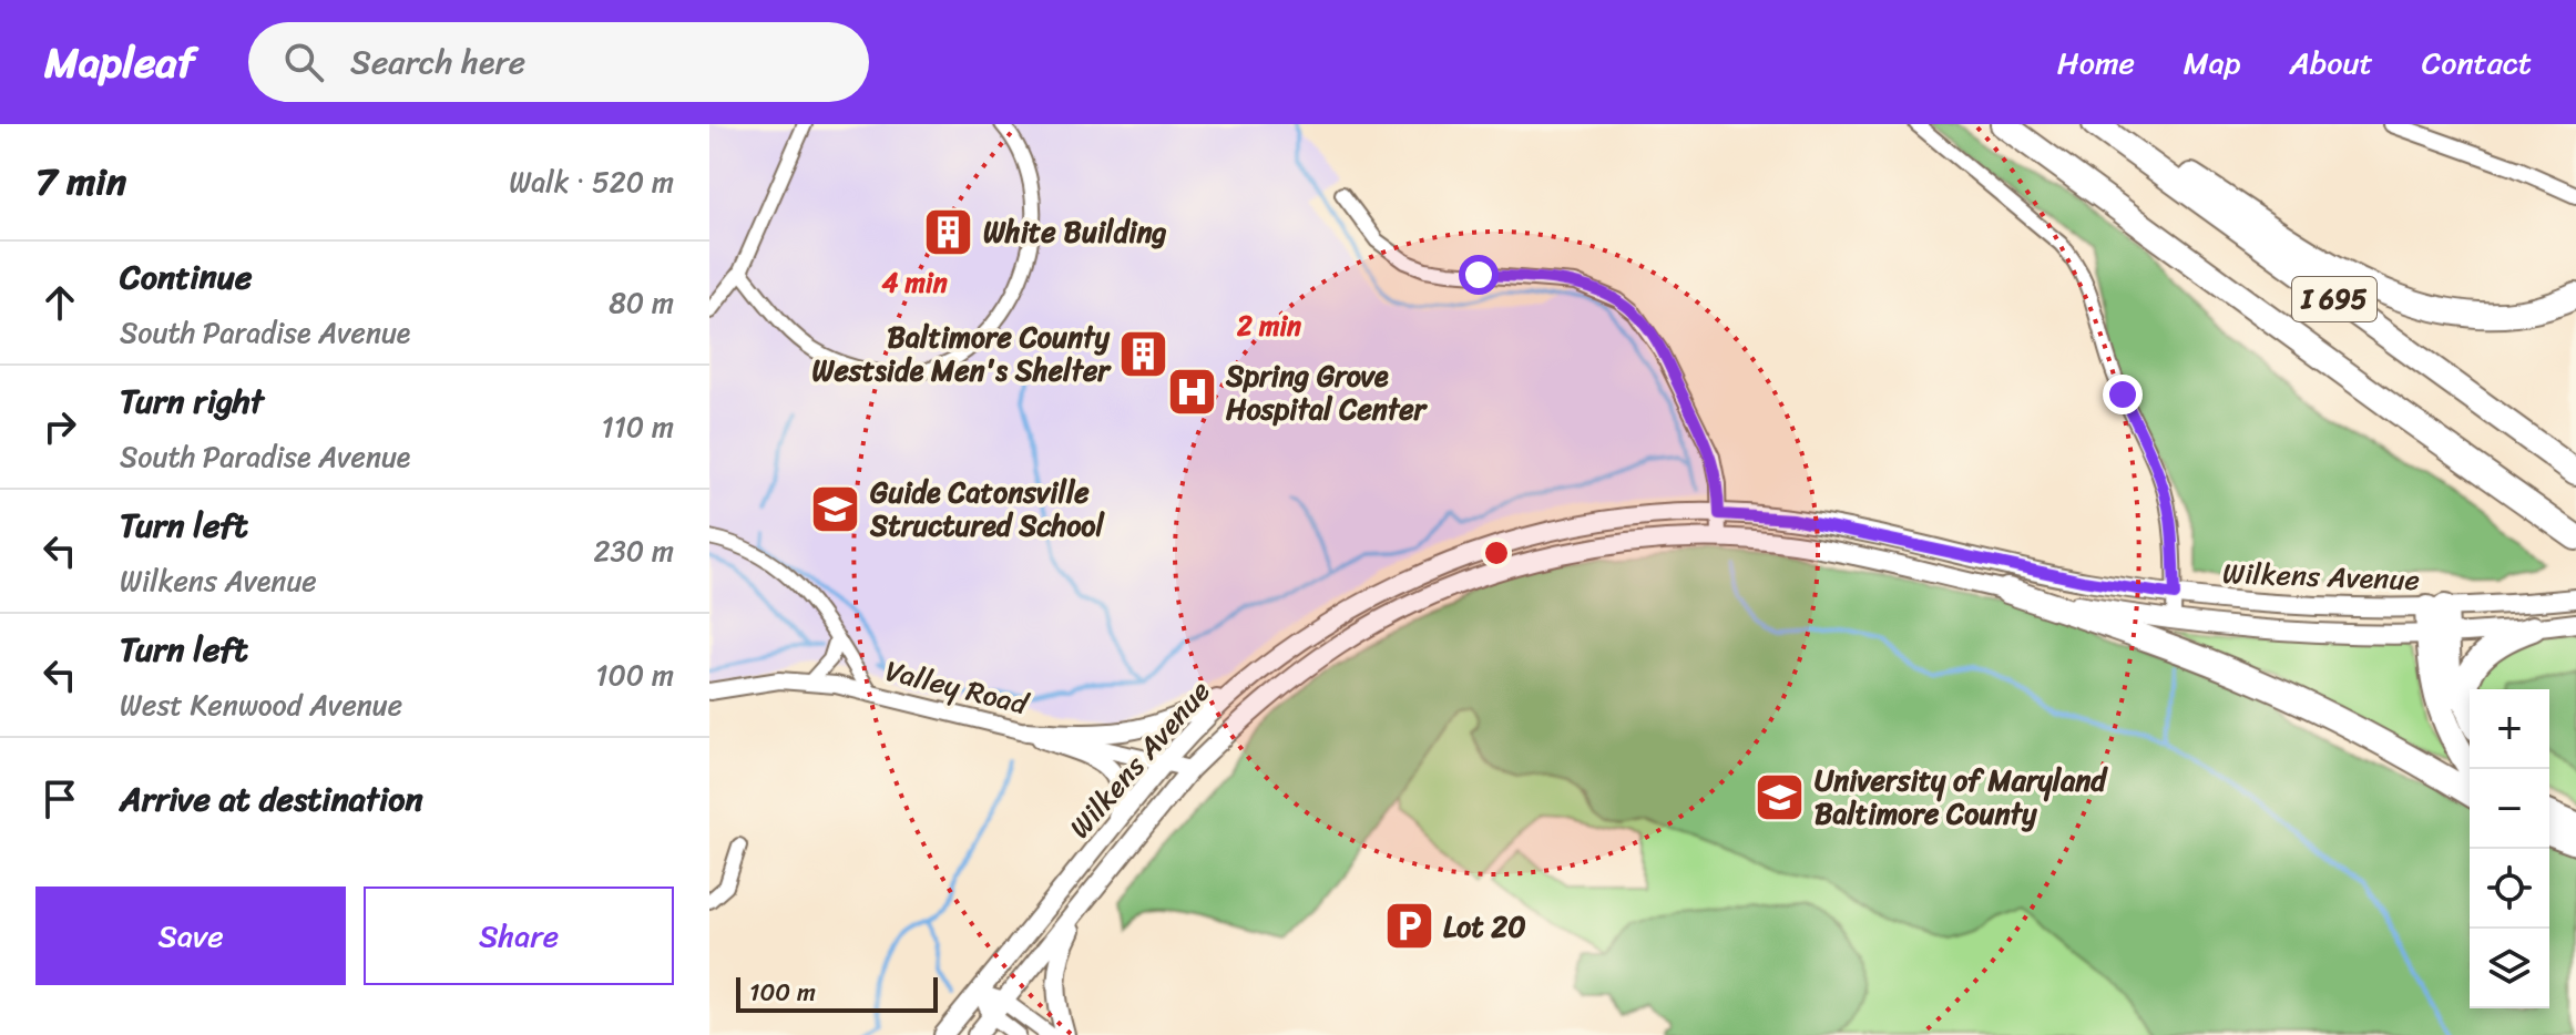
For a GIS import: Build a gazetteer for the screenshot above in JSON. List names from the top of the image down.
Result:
{
  "streets": {
    "highway": ["I 695"],
    "main road": ["Wilkens Avenue"],
    "street": ["Valley Road"]
  },
  "crossings": [
    ["Wilkens Avenue", "Valley Road"]
  ],
  "places": {
    "building": ["White Building", "Baltimore County Westside Men's Shelter"],
    "hospital": ["Spring Grove Hospital Center"],
    "school or university": ["Guide Catonsville Structured School", "University of Maryland Baltimore County"],
    "parking": ["Lot 20"]
  },
  "scale_bar": "100 m",
  "page": {
    "header": "Mapleaf",
    "search": "Search here",
    "nav": [
      "Home",
      "Map",
      "About",
      "Contact"
    ],
    "heading": ["7 min", "Walk · 520 m"],
    "list": [
      ["Continue", "South Paradise Avenue", "80 m"],
      ["Turn right", "South Paradise Avenue", "110 m"],
      ["Turn left", "Wilkens Avenue", "230 m"],
      ["Turn left", "West Kenwood Avenue", "100 m"],
      "Arrive at destination"
    ],
    "map_buttons": ["+", "−"],
    "buttons": ["Save", "Share"],
    "scale": "100 m"
  },
  "rings": ["4 min", "2 min"]
}
